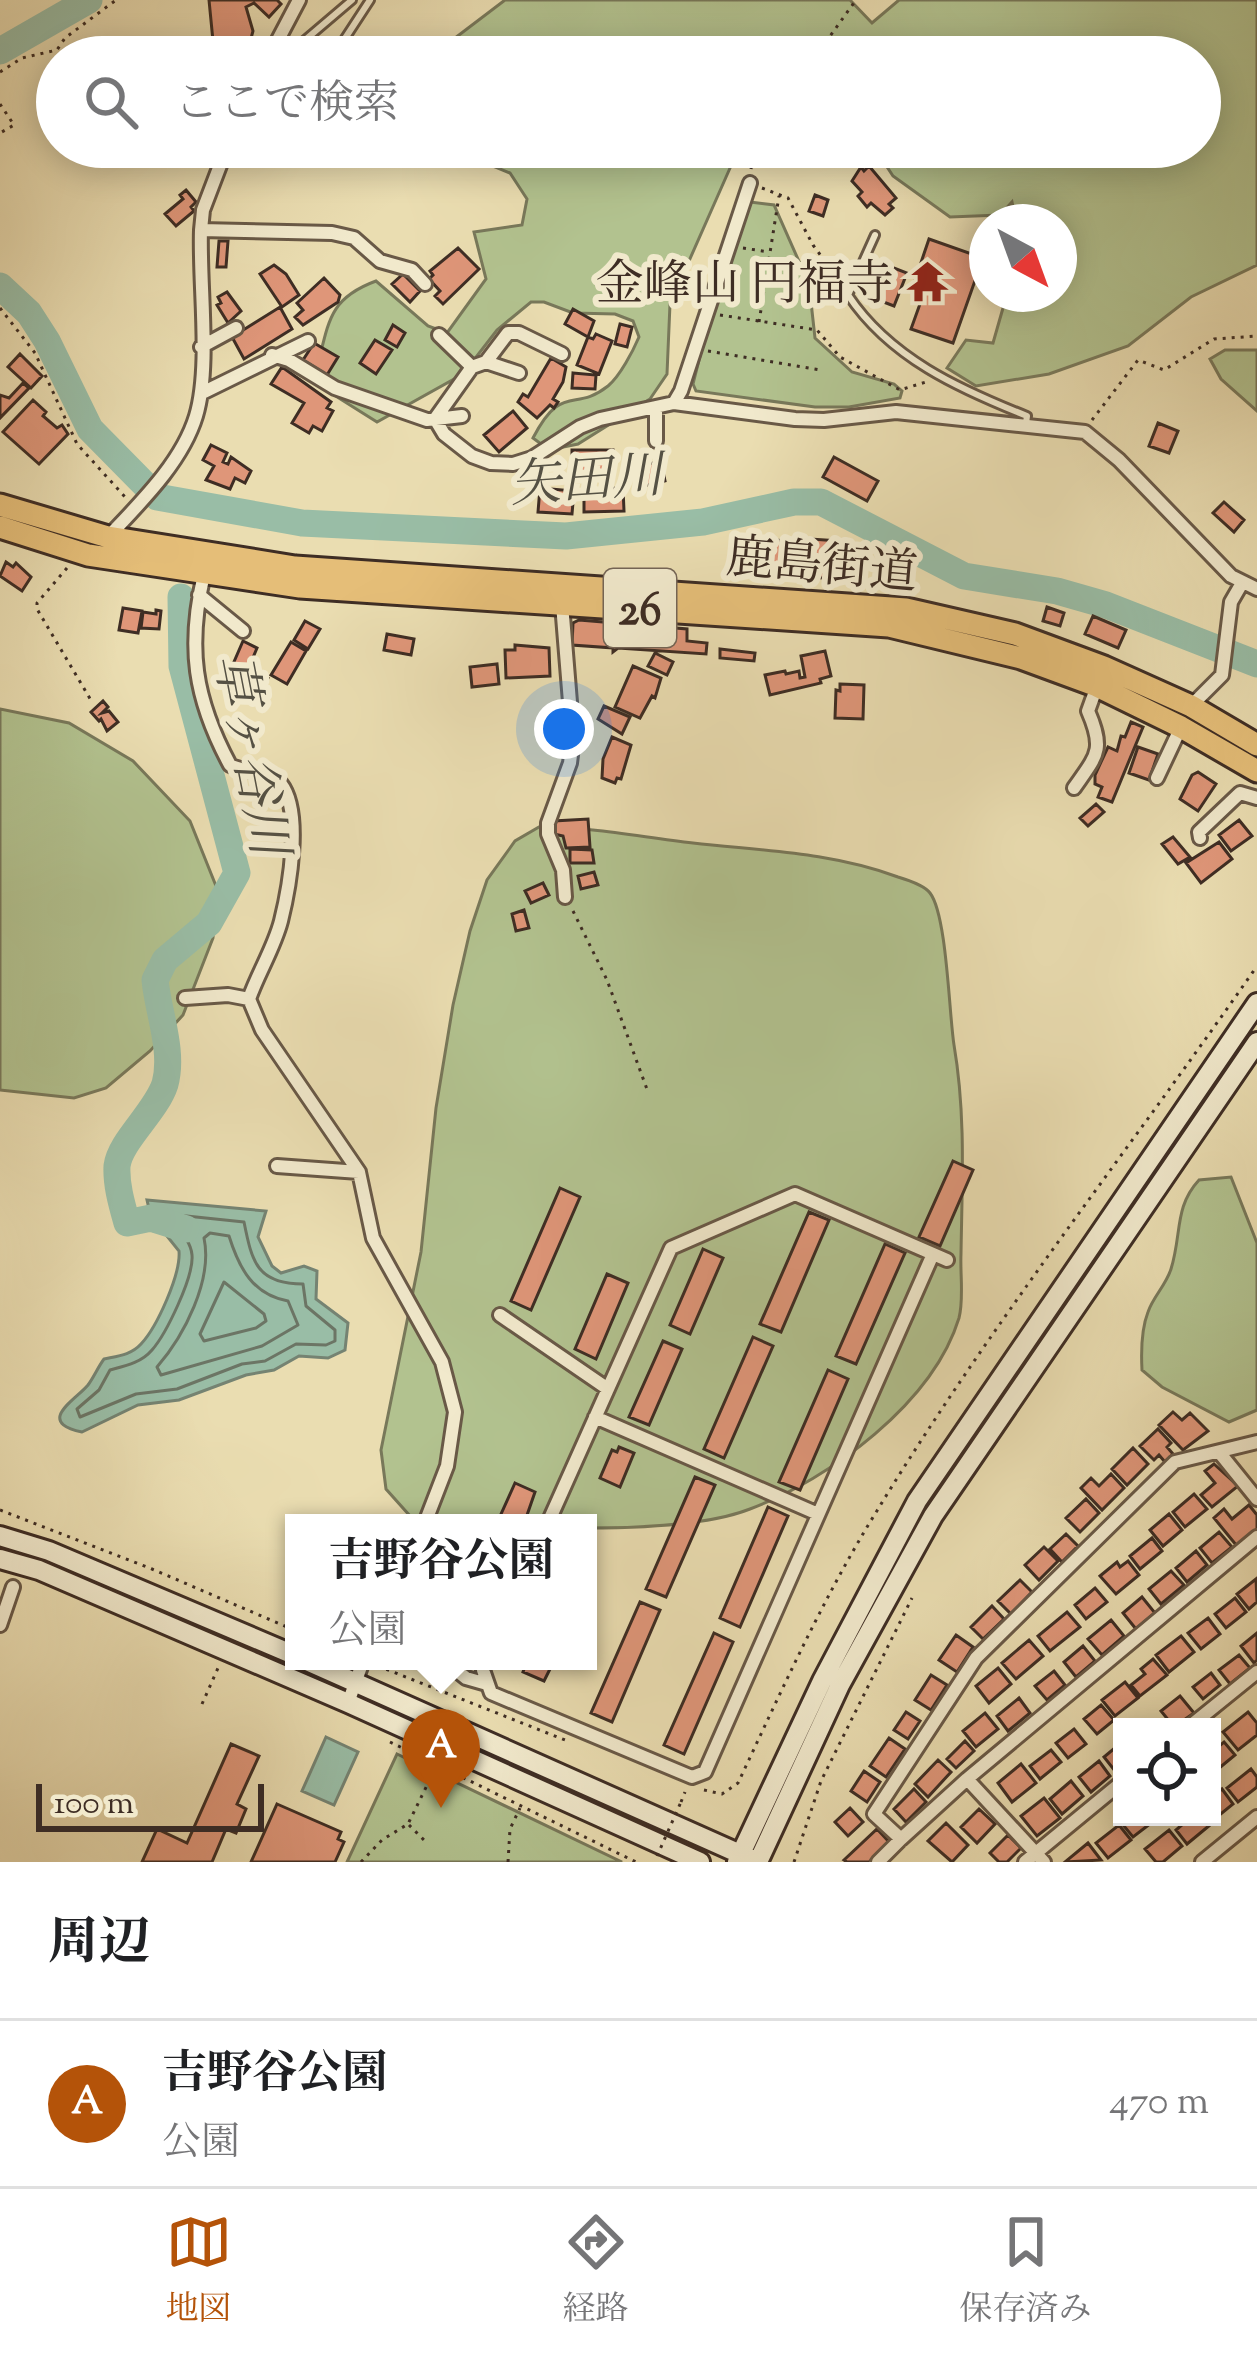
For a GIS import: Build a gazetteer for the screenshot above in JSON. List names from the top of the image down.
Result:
{
  "streets": {
    "main road": ["鹿島街道", "26"]
  },
  "crossings": [
    ["鹿島街道", "26"]
  ],
  "water": ["矢田川", "草ヶ谷川"],
  "places": {
    "temple": ["金峰山 円福寺"]
  },
  "scale_bar": "100 m",
  "north": "bottom right",
  "page": {
    "search": "ここで検索",
    "popup": ["吉野谷公園", "公園"],
    "pins": "A",
    "scale": "100 m",
    "heading": "周辺",
    "list": [
      {
        "mark": "A",
        "name": "吉野谷公園",
        "note": "公園",
        "value": "470 m"
      }
    ],
    "nav": ["地図", "経路", "保存済み"]
  }
}
